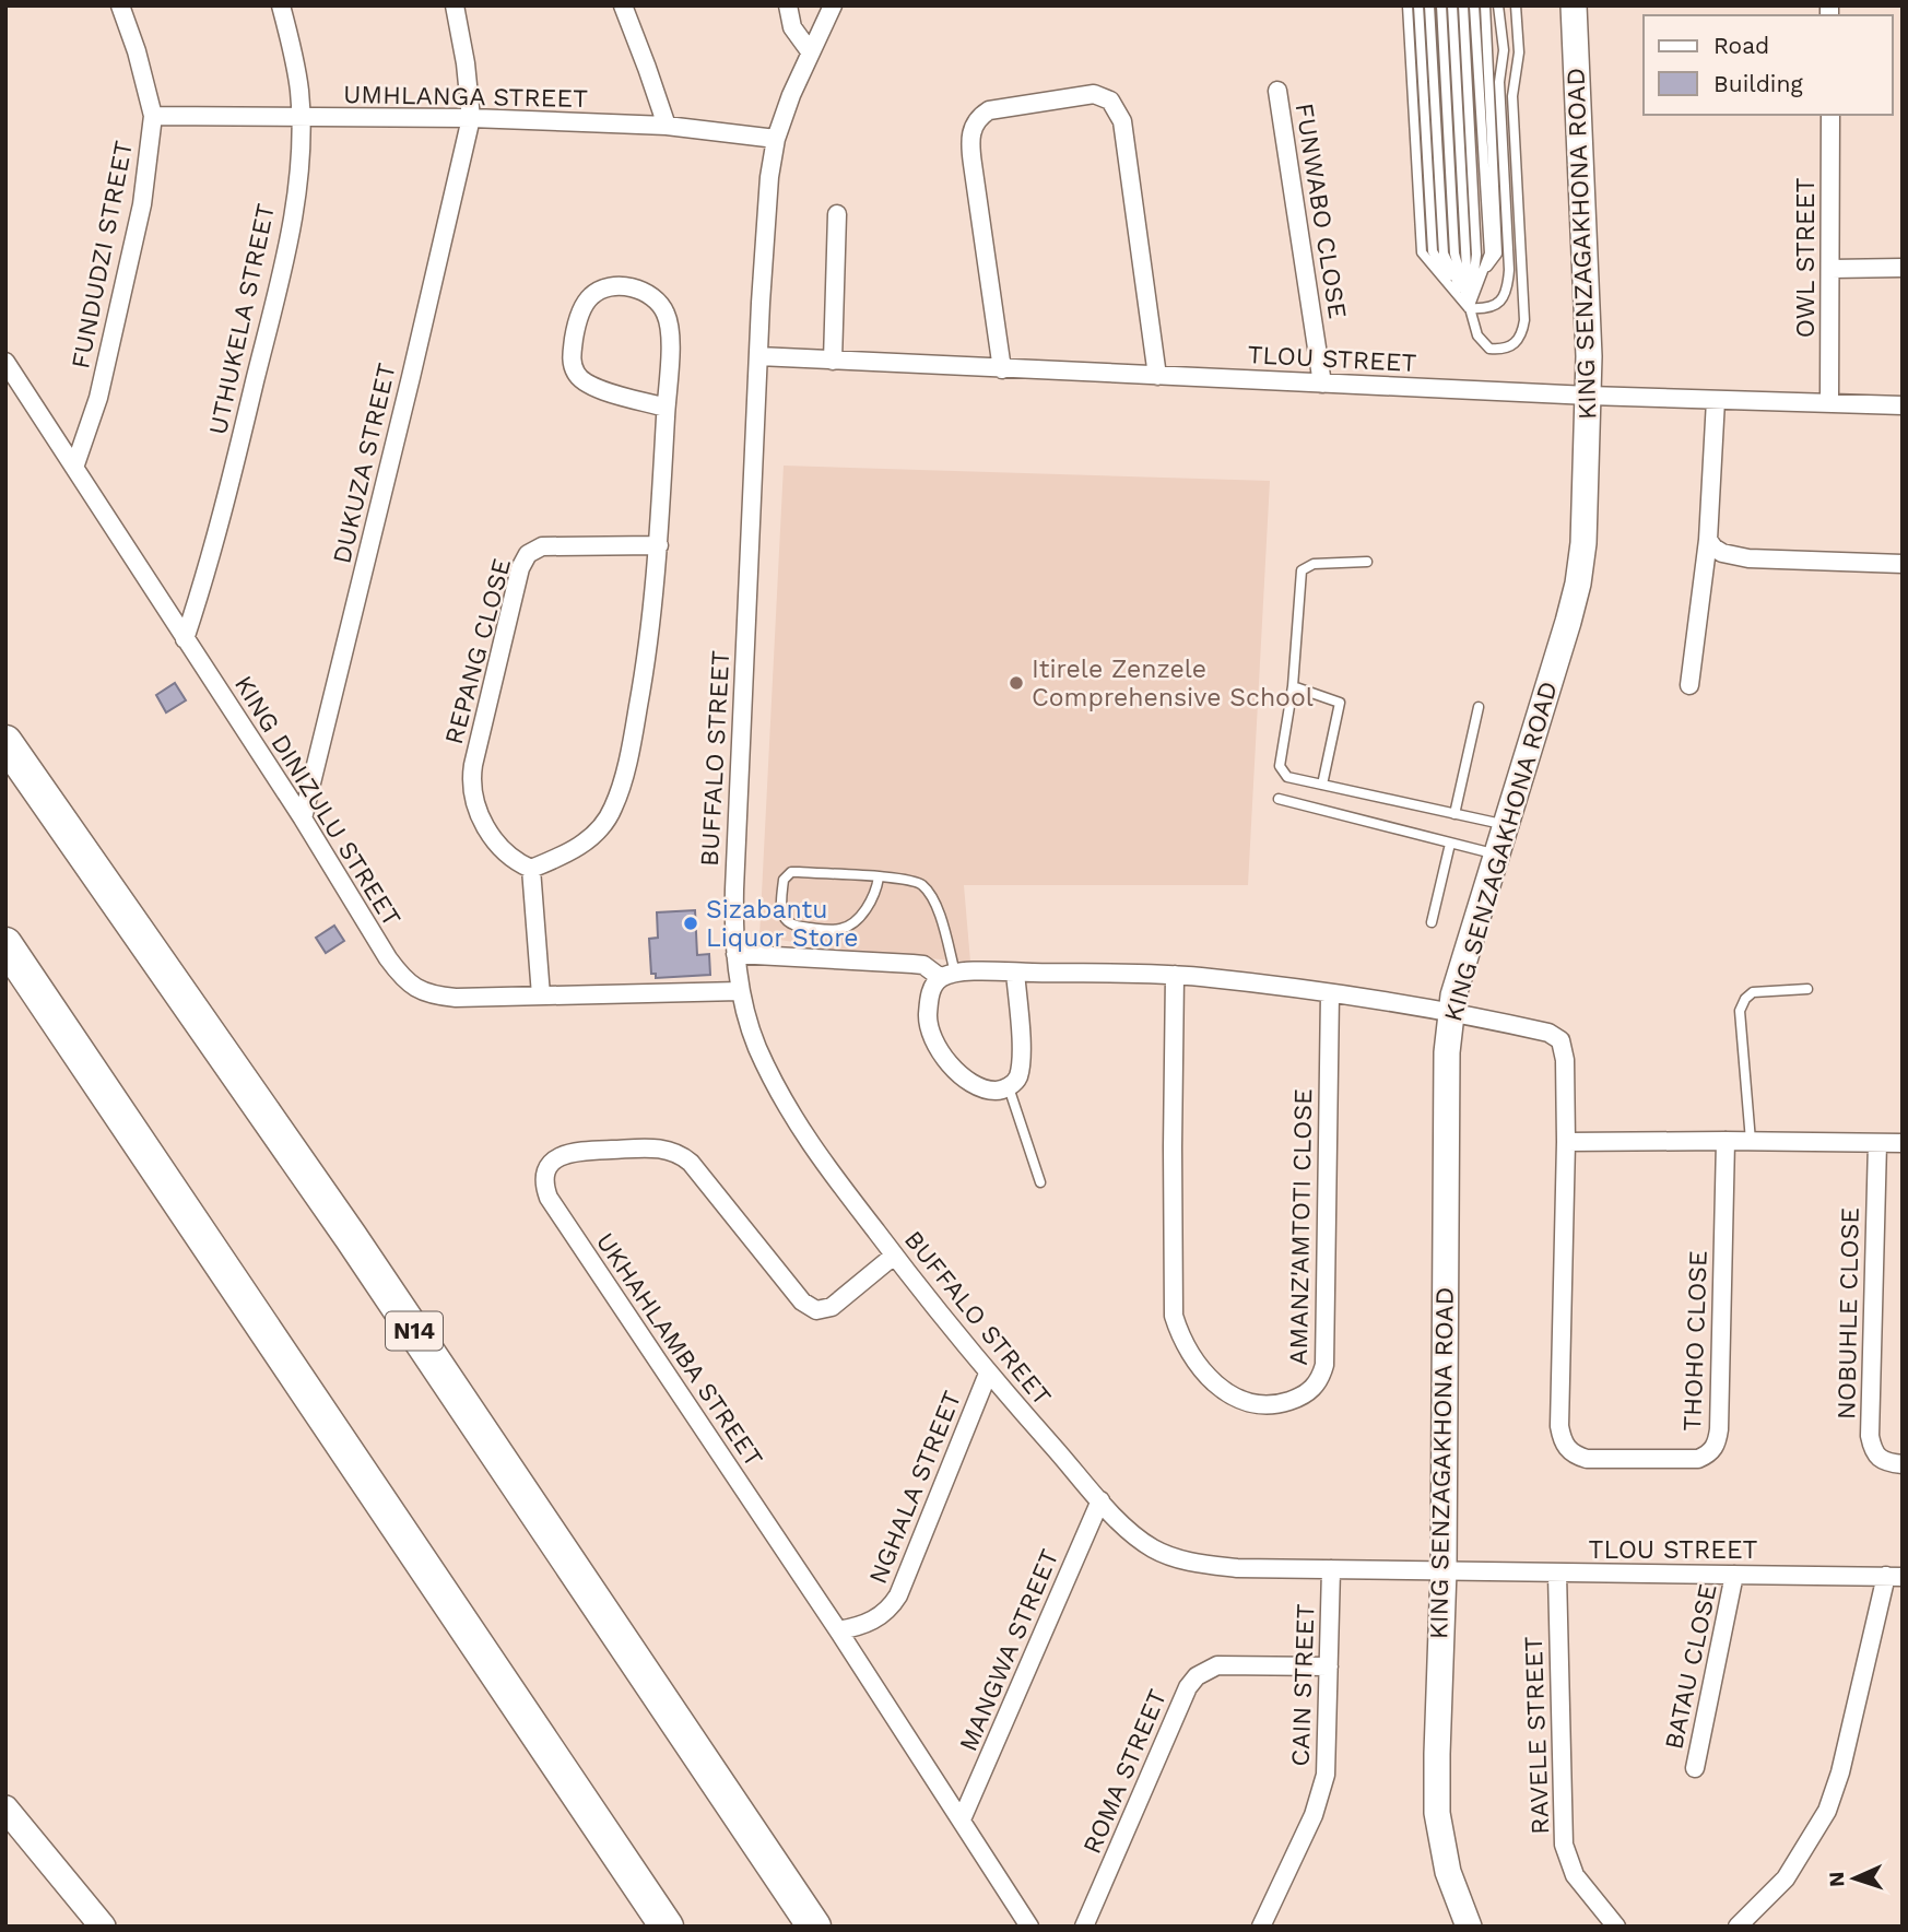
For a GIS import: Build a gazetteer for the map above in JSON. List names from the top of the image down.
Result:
{
  "streets": {
    "highway": ["N14"],
    "street": [
      "UMHLANGA STREET",
      "FUNWABO CLOSE",
      "KING SENZAGAKHONA ROAD",
      "FUNDUDZI STREET",
      "OWL STREET",
      "UTHUKELA STREET",
      "TLOU STREET",
      "DUKUZA STREET",
      "REPANG CLOSE",
      "BUFFALO STREET",
      "KING DINIZULU STREET",
      "AMANZ'AMTOTI CLOSE",
      "NOBUHLE CLOSE",
      "THOHO CLOSE",
      "UKHAHLAMBA STREET",
      "NGHALA STREET",
      "MANGWA STREET",
      "BATAU CLOSE",
      "CAIN STREET",
      "RAVELE STREET",
      "ROMA STREET"
    ]
  },
  "crossings": [
    ["UMHLANGA STREET", "FUNDUDZI STREET"],
    ["UMHLANGA STREET", "UTHUKELA STREET"],
    ["UMHLANGA STREET", "DUKUZA STREET"],
    ["UMHLANGA STREET", "BUFFALO STREET"],
    ["FUNWABO CLOSE", "TLOU STREET"],
    ["KING SENZAGAKHONA ROAD", "TLOU STREET"],
    ["KING SENZAGAKHONA ROAD", "BUFFALO STREET"],
    ["FUNDUDZI STREET", "KING DINIZULU STREET"],
    ["OWL STREET", "TLOU STREET"],
    ["UTHUKELA STREET", "KING DINIZULU STREET"],
    ["TLOU STREET", "BUFFALO STREET"],
    ["TLOU STREET", "BATAU CLOSE"],
    ["TLOU STREET", "RAVELE STREET"],
    ["DUKUZA STREET", "KING DINIZULU STREET"],
    ["BUFFALO STREET", "KING DINIZULU STREET"],
    ["BUFFALO STREET", "UKHAHLAMBA STREET"],
    ["BUFFALO STREET", "NGHALA STREET"],
    ["BUFFALO STREET", "MANGWA STREET"],
    ["BUFFALO STREET", "CAIN STREET"],
    ["UKHAHLAMBA STREET", "NGHALA STREET"],
    ["UKHAHLAMBA STREET", "MANGWA STREET"],
    ["CAIN STREET", "ROMA STREET"]
  ],
  "places": ["Itirele Zenzele Comprehensive School", "Sizabantu Liquor Store"],
  "legend": ["Road", "Building"],
  "north": "left"
}
